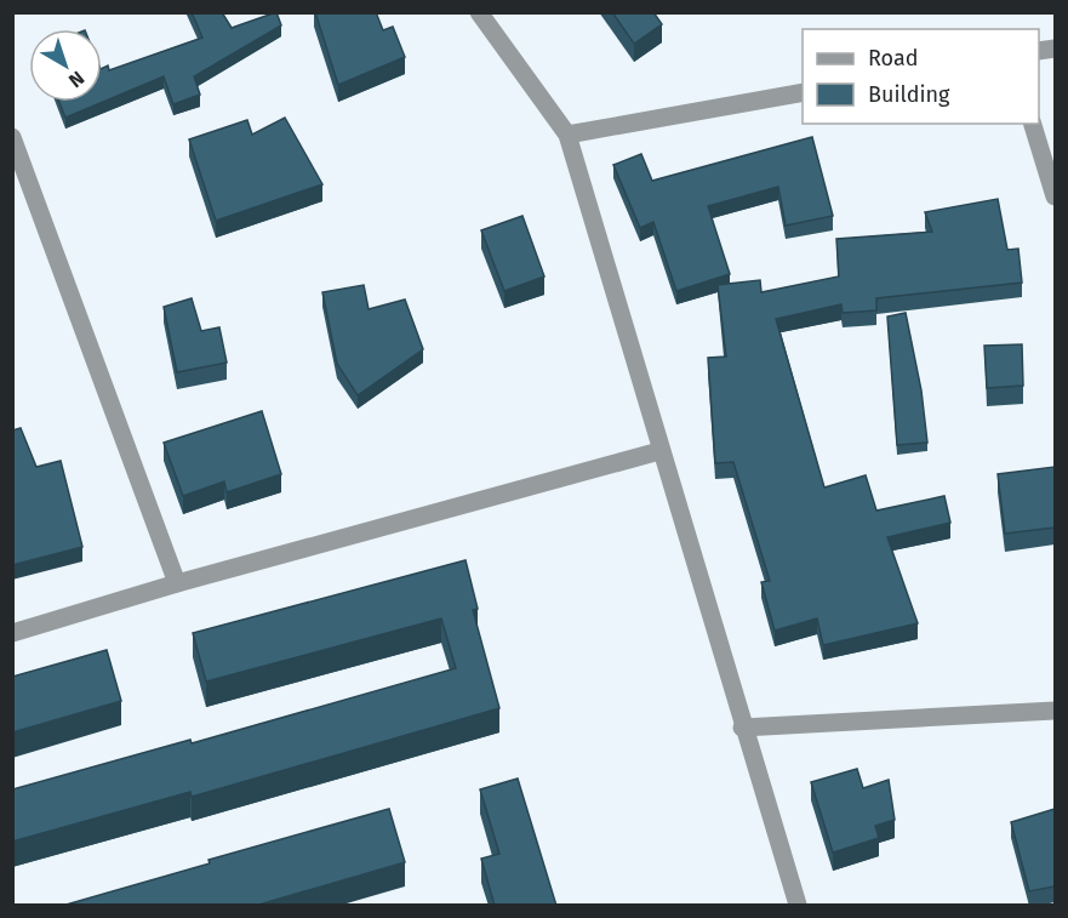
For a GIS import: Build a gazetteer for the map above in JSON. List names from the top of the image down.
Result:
{
  "legend": ["Road", "Building"],
  "north": "bottom right"
}
